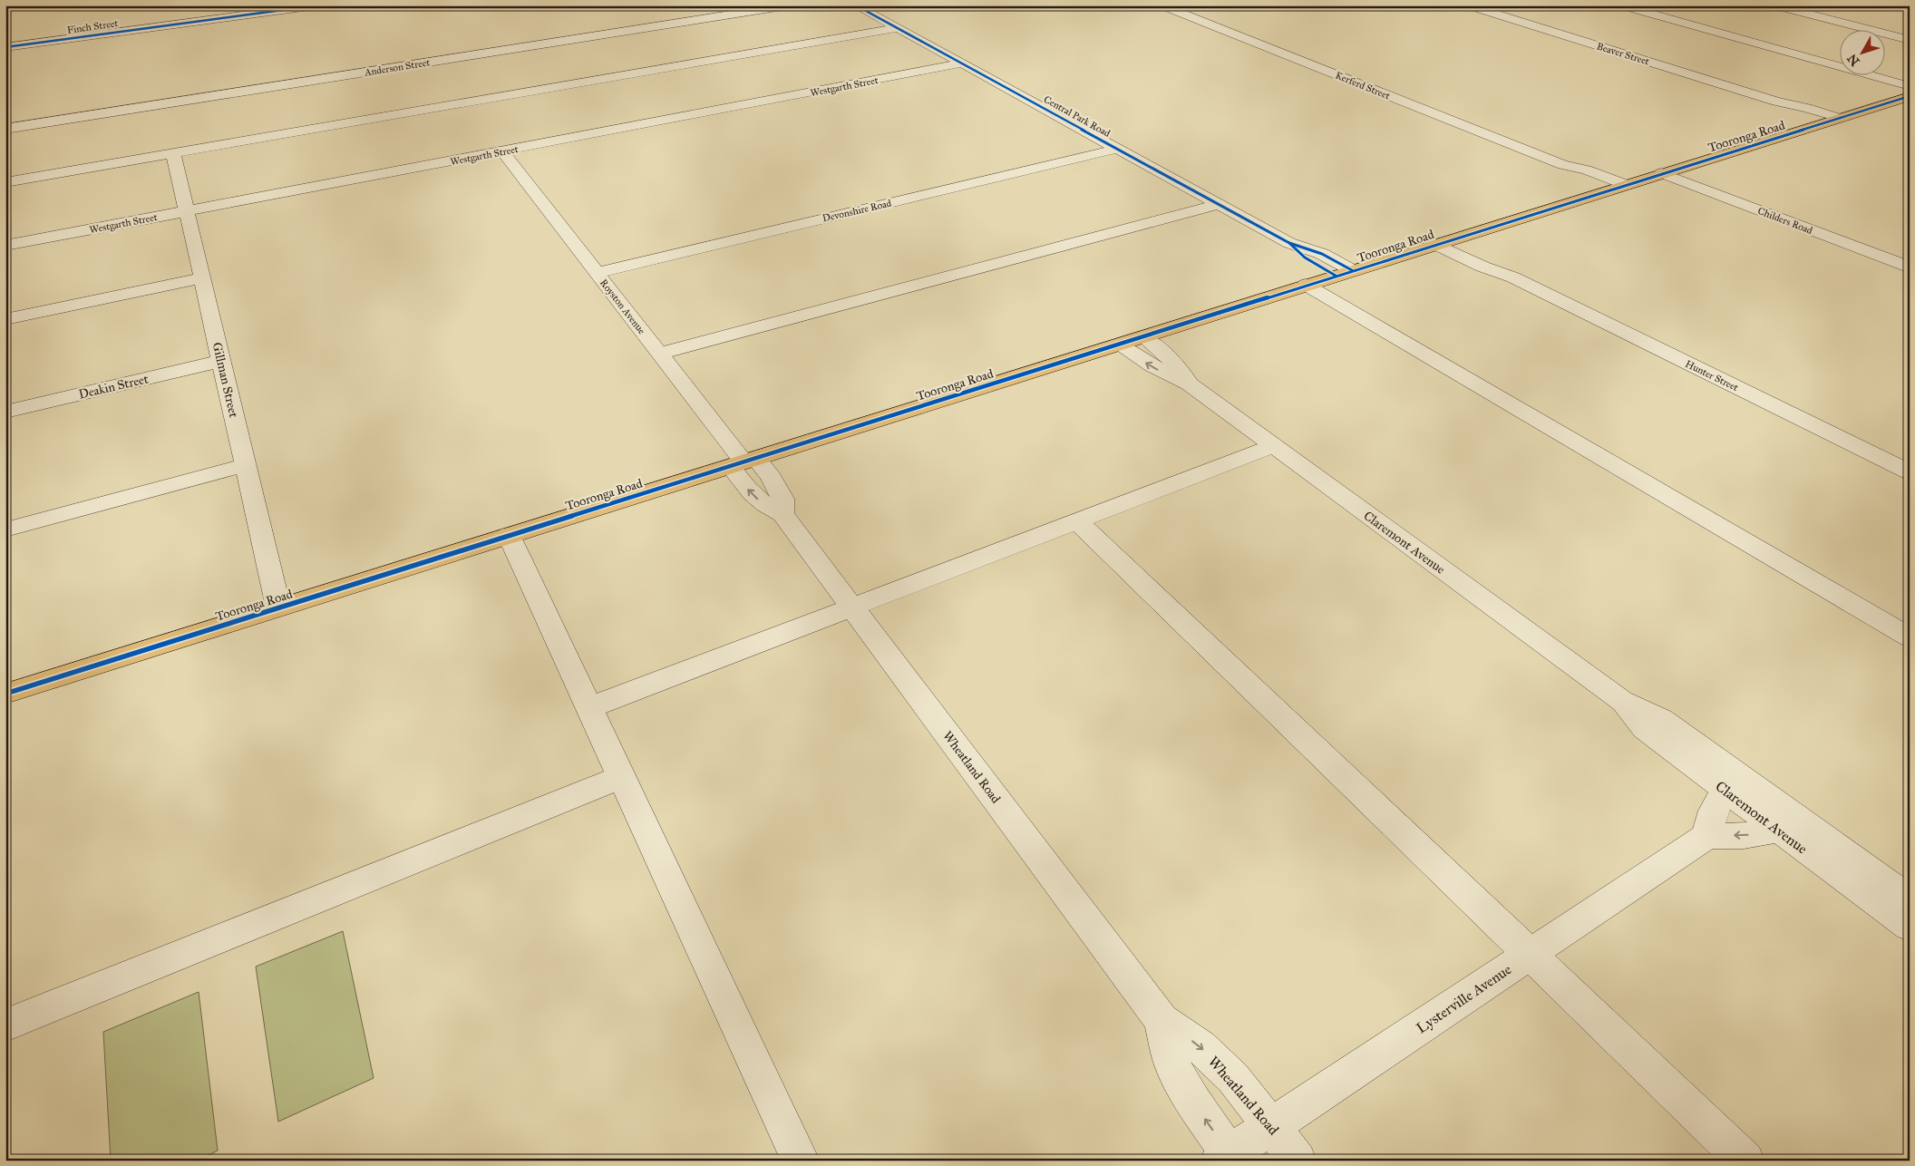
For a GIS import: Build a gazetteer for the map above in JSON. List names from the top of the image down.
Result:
{
  "streets": {
    "main road": ["Tooronga Road"],
    "street": [
      "Finch Street",
      "Beaver Street",
      "Anderson Street",
      "Kerferd Street",
      "Westgarth Street",
      "Central Park Road",
      "Devonshire Road",
      "Childers Road",
      "Royston Avenue",
      "Hunter Street",
      "Gillman Street",
      "Deakin Street",
      "Claremont Avenue",
      "Wheatland Road",
      "Lysterville Avenue"
    ]
  },
  "crossings": [
    ["Beaver Street", "Tooronga Road"],
    ["Kerferd Street", "Tooronga Road"],
    ["Westgarth Street", "Central Park Road"],
    ["Westgarth Street", "Royston Avenue"],
    ["Westgarth Street", "Gillman Street"],
    ["Central Park Road", "Tooronga Road"],
    ["Central Park Road", "Devonshire Road"],
    ["Tooronga Road", "Childers Road"],
    ["Tooronga Road", "Royston Avenue"],
    ["Tooronga Road", "Hunter Street"],
    ["Tooronga Road", "Gillman Street"],
    ["Tooronga Road", "Claremont Avenue"],
    ["Tooronga Road", "Wheatland Road"],
    ["Devonshire Road", "Royston Avenue"],
    ["Royston Avenue", "Wheatland Road"],
    ["Gillman Street", "Deakin Street"],
    ["Wheatland Road", "Lysterville Avenue"]
  ],
  "north": "bottom left"
}
